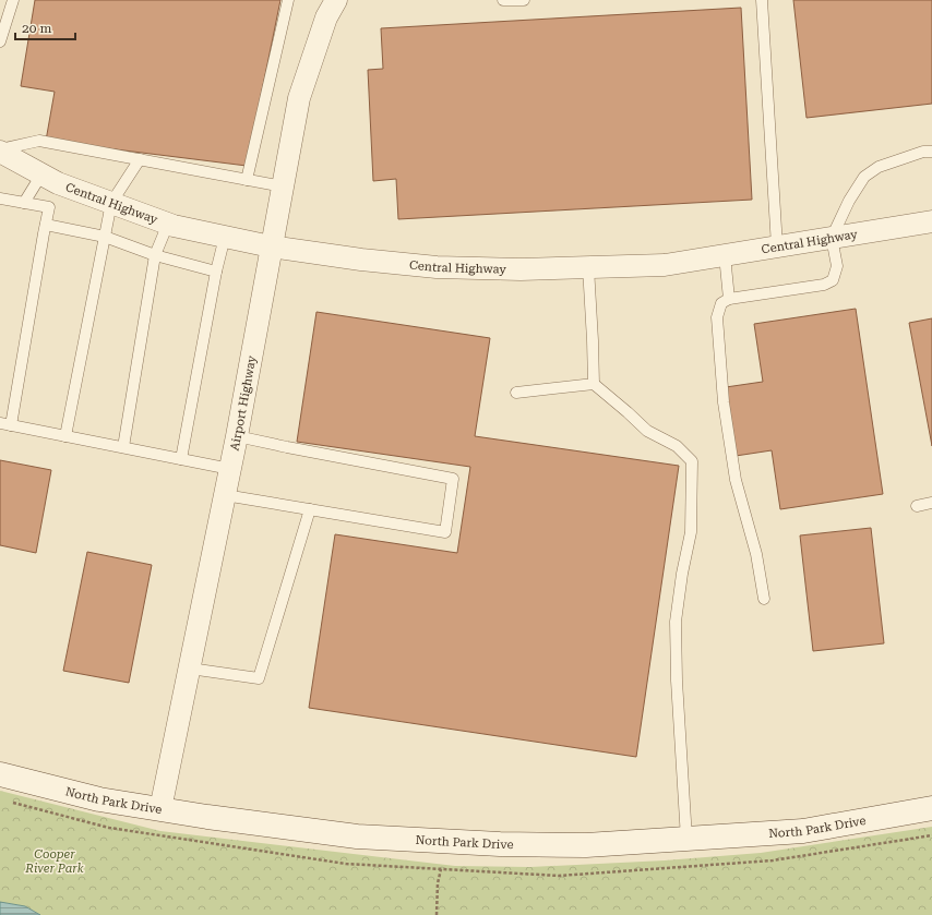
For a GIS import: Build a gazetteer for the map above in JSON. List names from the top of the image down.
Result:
{
  "streets": {
    "street": ["Central Highway", "Airport Highway", "North Park Drive"]
  },
  "crossings": [
    ["Central Highway", "Airport Highway"],
    ["Airport Highway", "North Park Drive"]
  ],
  "parks": ["Cooper River Park"],
  "scale_bar": "20 m"
}
